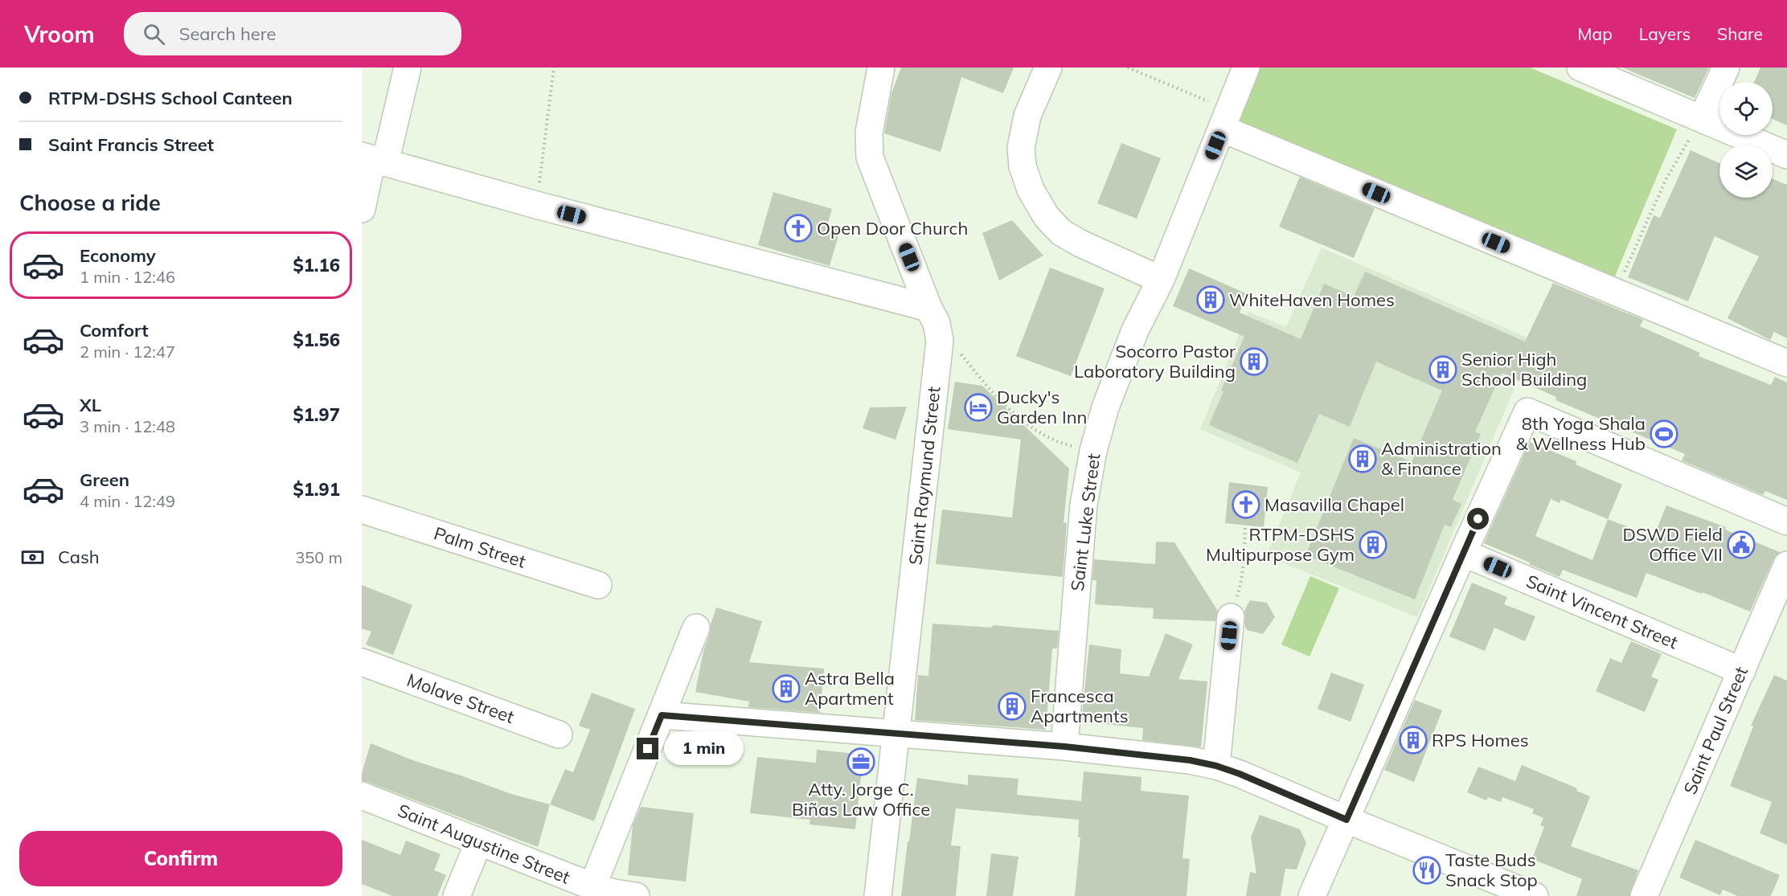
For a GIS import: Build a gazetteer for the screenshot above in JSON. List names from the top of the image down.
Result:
{
  "streets": {
    "street": [
      "Saint Raymund Street",
      "Saint Luke Street",
      "Palm Street",
      "Saint Vincent Street",
      "Molave Street",
      "Saint Paul Street",
      "Saint Augustine Street"
    ]
  },
  "crossings": [
    ["Saint Vincent Street", "Saint Paul Street"]
  ],
  "places": {
    "church": ["Open Door Church", "Masavilla Chapel"],
    "building": [
      "WhiteHaven Homes",
      "Socorro Pastor Laboratory Building",
      "Senior High School Building",
      "Administration & Finance",
      "RTPM-DSHS Multipurpose Gym",
      "Astra Bella Apartment",
      "Francesca Apartments",
      "RPS Homes"
    ],
    "hotel": ["Ducky's Garden Inn"],
    "sports": ["8th Yoga Shala & Wellness Hub"],
    "public building": ["DSWD Field Office VII"],
    "office": ["Atty. Jorge C. Biñas Law Office"],
    "restaurant": ["Taste Buds Snack Stop"]
  },
  "page": {
    "header": "Vroom",
    "search": "Search here",
    "nav": ["Map", "Layers", "Share"],
    "banner": ["RTPM-DSHS School Canteen", "Saint Francis Street"],
    "heading": "Choose a ride",
    "list": [
      {
        "name": "Economy",
        "note": "1 min · 12:46",
        "value": "$1.16"
      },
      {
        "name": "Comfort",
        "note": "2 min · 12:47",
        "value": "$1.56"
      },
      {
        "name": "XL",
        "note": "3 min · 12:48",
        "value": "$1.97"
      },
      {
        "name": "Green",
        "note": "4 min · 12:49",
        "value": "$1.91"
      }
    ],
    "pay": ["Cash", "350 m"],
    "bubble": "1 min",
    "buttons": "Confirm"
  }
}
